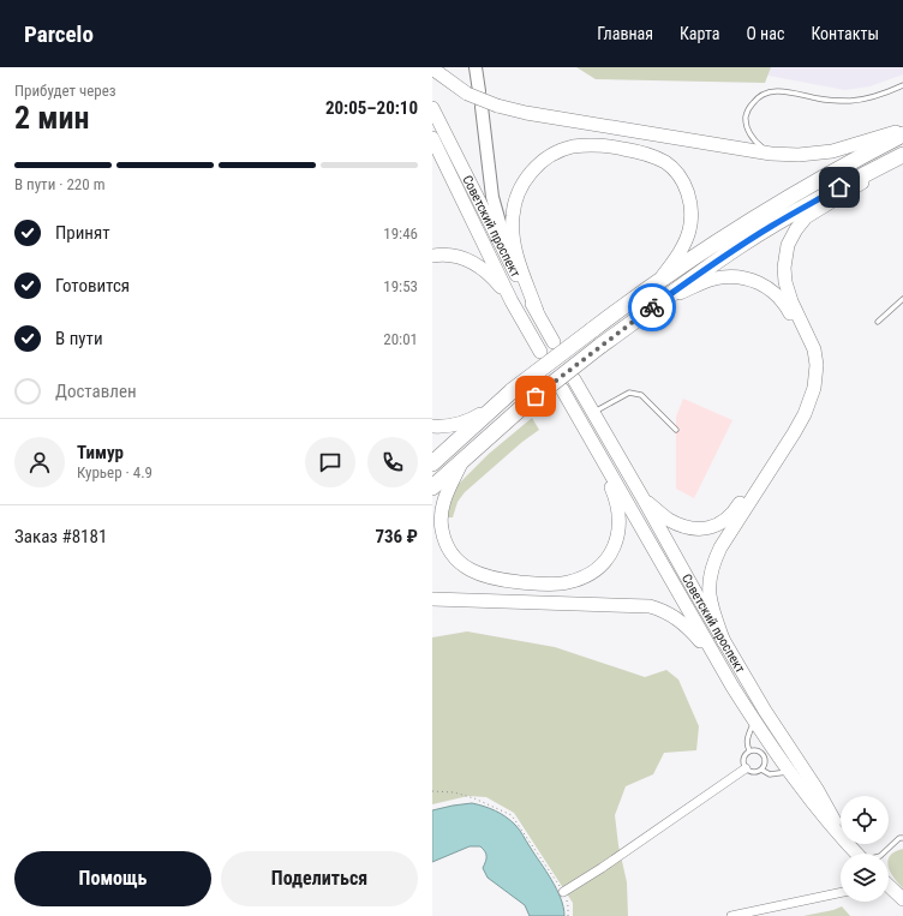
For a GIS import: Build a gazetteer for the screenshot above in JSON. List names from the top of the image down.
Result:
{
  "streets": {
    "main road": ["Советский проспект"]
  },
  "page": {
    "header": "Parcelo",
    "nav": [
      "Главная",
      "Карта",
      "О нас",
      "Контакты"
    ],
    "heading": ["2 мин", "Прибудет через", "20:05–20:10"],
    "panel": [
      "Тимур",
      "Курьер · 4.9",
      "Заказ #8181",
      "736 ₽"
    ],
    "bar": "В пути · 220 m",
    "list": [
      ["Принят", "19:46"],
      ["Готовится", "19:53"],
      ["В пути", "20:01"],
      "Доставлен"
    ],
    "buttons": ["Помощь", "Поделиться"]
  }
}
